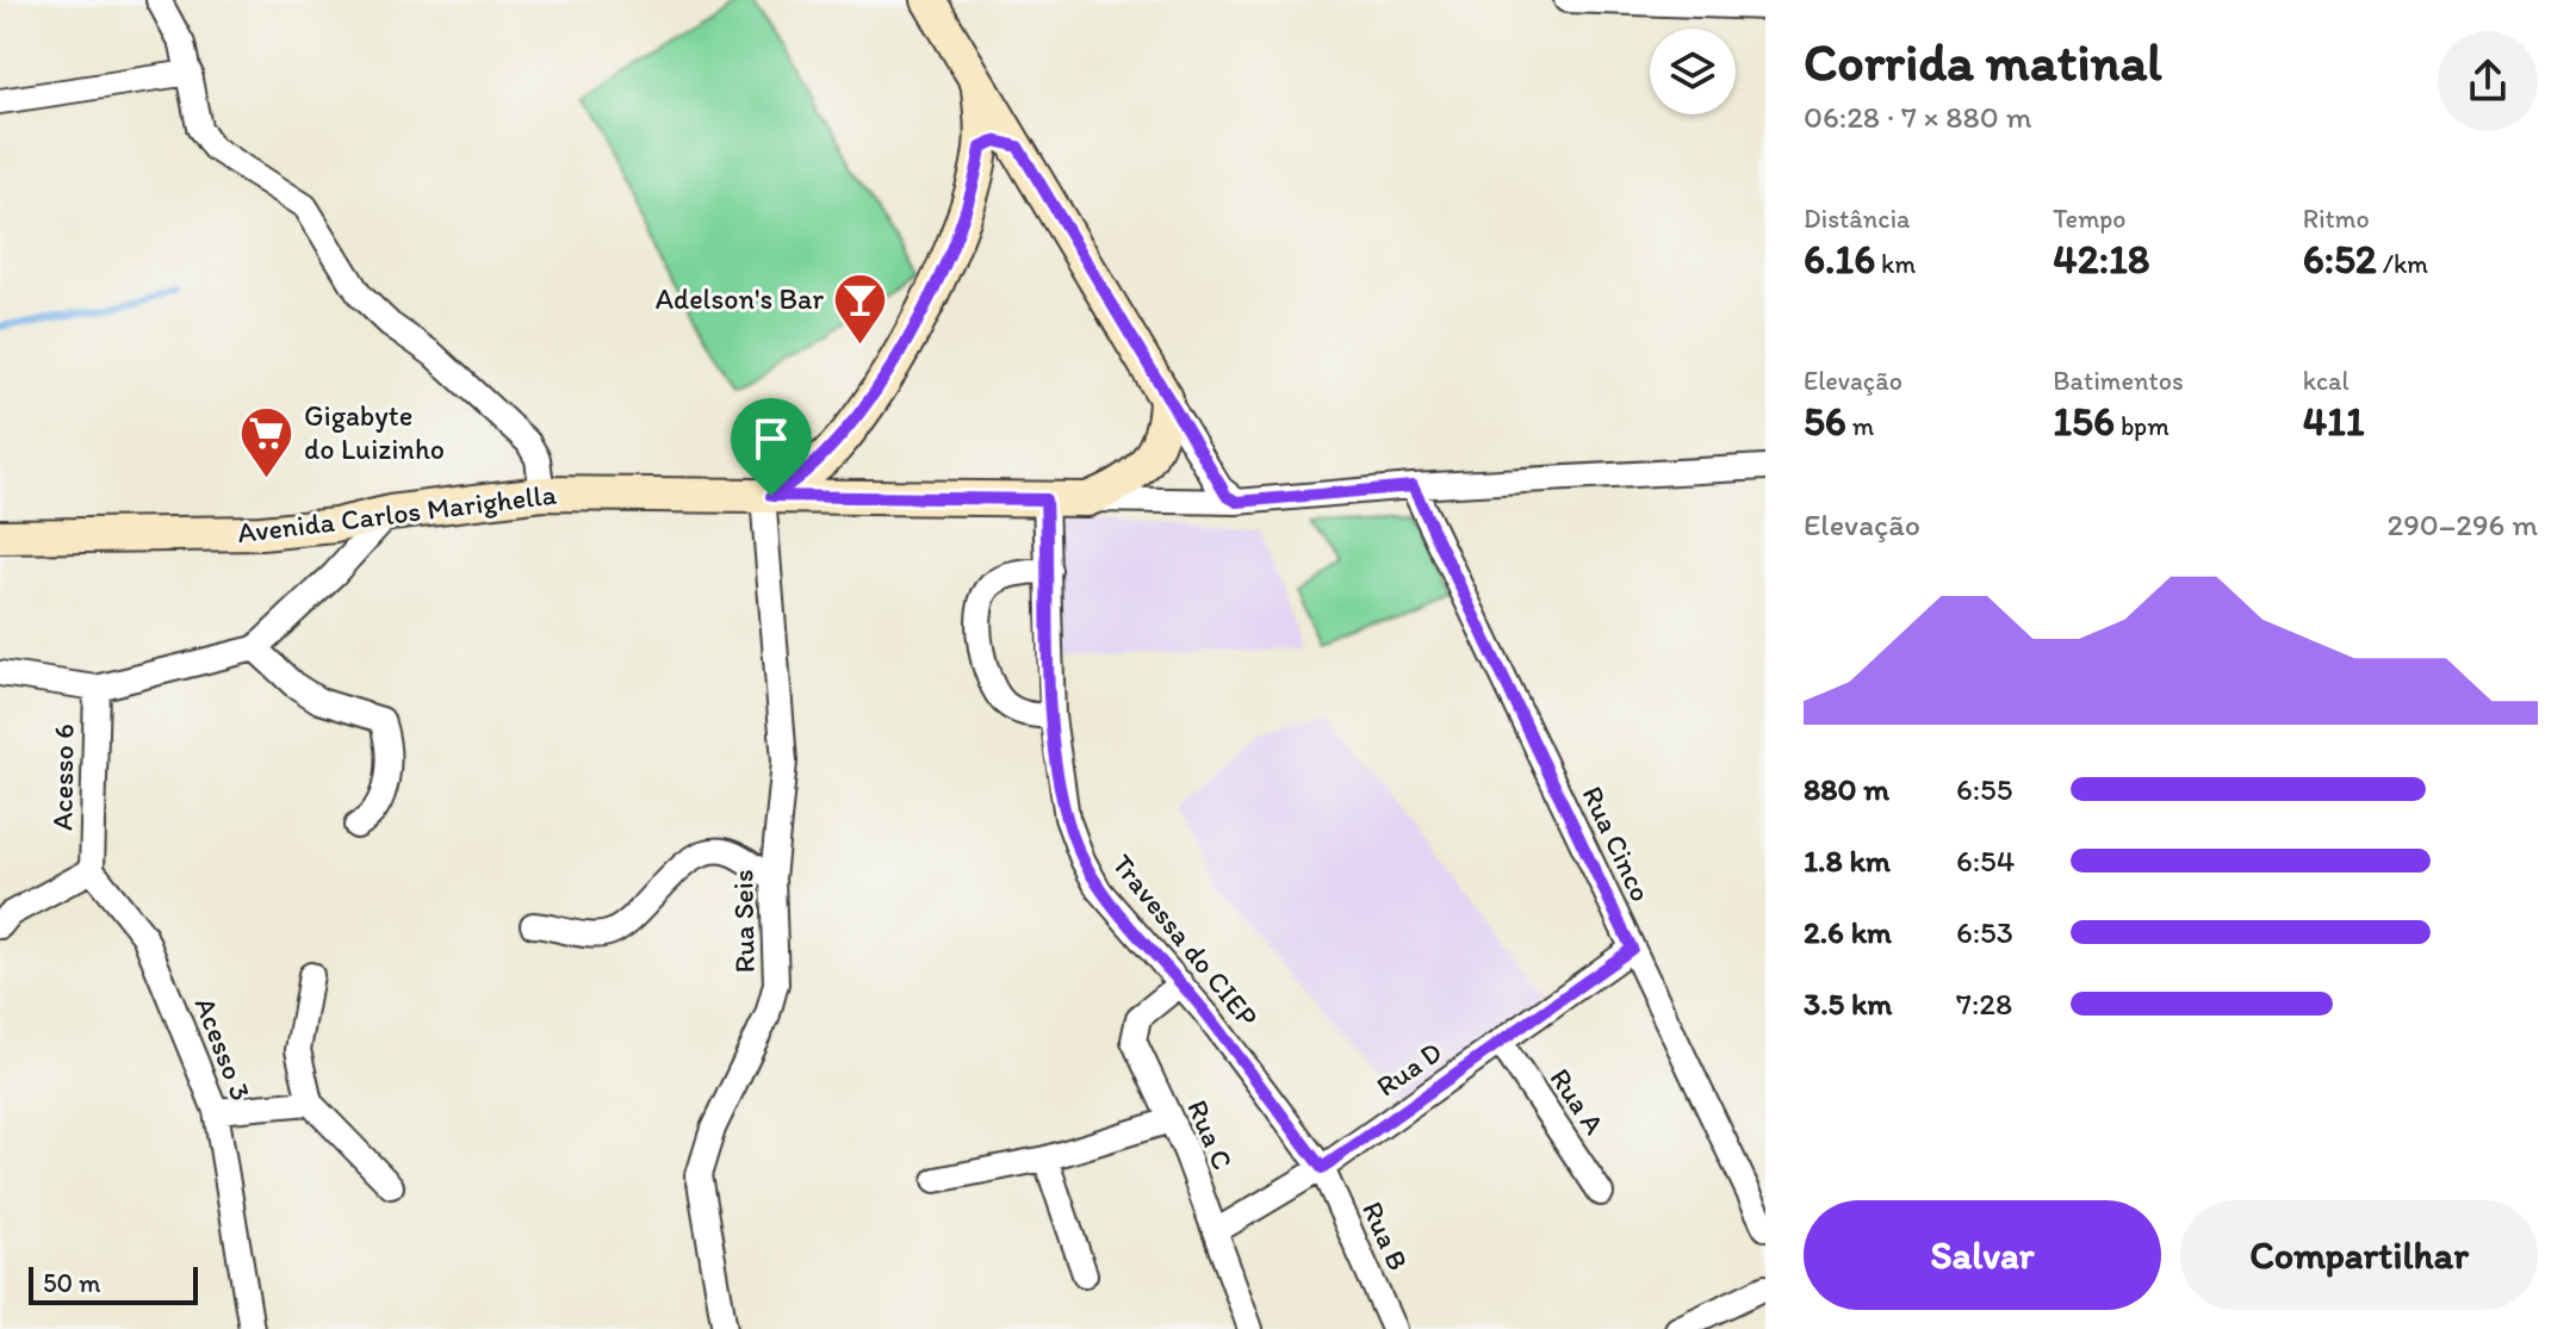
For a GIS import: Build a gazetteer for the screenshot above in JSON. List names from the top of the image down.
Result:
{
  "streets": {
    "street": [
      "Avenida Carlos Marighella",
      "Acesso 6",
      "Rua Cinco",
      "Rua Seis",
      "Travessa do CIEP",
      "Acesso 3",
      "Rua D",
      "Rua A",
      "Rua C",
      "Rua B"
    ]
  },
  "crossings": [
    ["Avenida Carlos Marighella", "Rua Cinco"],
    ["Avenida Carlos Marighella", "Rua Seis"],
    ["Avenida Carlos Marighella", "Travessa do CIEP"],
    ["Acesso 6", "Acesso 3"],
    ["Rua Cinco", "Rua D"],
    ["Travessa do CIEP", "Rua D"],
    ["Travessa do CIEP", "Rua C"],
    ["Travessa do CIEP", "Rua B"],
    ["Rua D", "Rua A"],
    ["Rua D", "Rua C"],
    ["Rua D", "Rua B"]
  ],
  "places": {
    "bar": ["Adelson's Bar"],
    "supermarket": ["Gigabyte do Luizinho"]
  },
  "scale_bar": "50 m",
  "page": {
    "heading": ["Corrida matinal", "06:28 · 7 × 880 m"],
    "stats": [
      ["Distância", "6.16 km"],
      ["Tempo", "42:18"],
      ["Ritmo", "6:52 /km"],
      ["Elevação", "56 m"],
      ["Batimentos", "156 bpm"],
      ["kcal", "411"]
    ],
    "chart": ["Elevação", "290–296 m"],
    "list": [
      {
        "name": "880 m",
        "note": "6:55"
      },
      {
        "name": "1.8 km",
        "note": "6:54"
      },
      {
        "name": "2.6 km",
        "note": "6:53"
      },
      {
        "name": "3.5 km",
        "note": "7:28"
      }
    ],
    "buttons": ["Salvar", "Compartilhar"],
    "scale": "50 m"
  }
}
